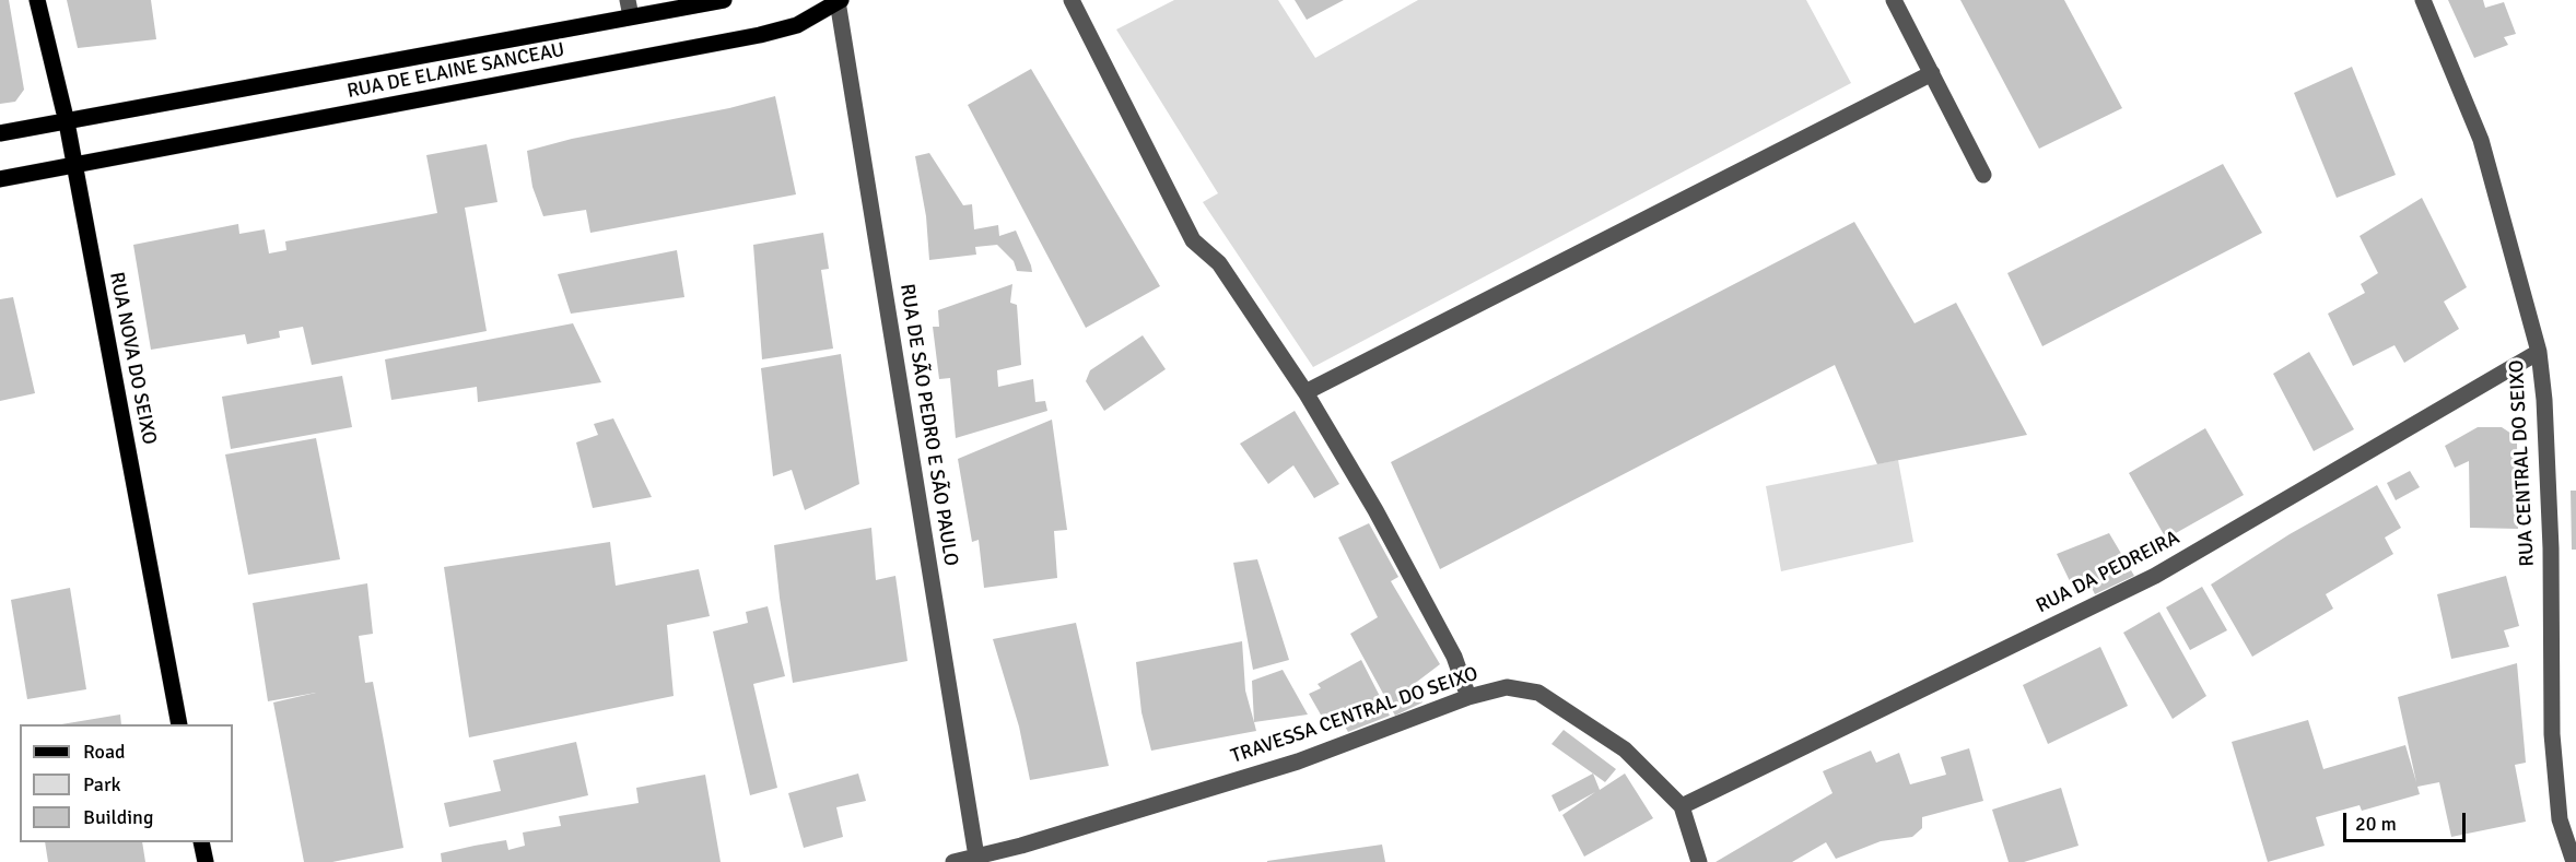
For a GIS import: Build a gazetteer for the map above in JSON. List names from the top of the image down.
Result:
{
  "streets": {
    "main road": ["RUA DE ELAINE SANCEAU", "RUA NOVA DO SEIXO"],
    "street": [
      "RUA DE SÃO PEDRO E SÃO PAULO",
      "RUA CENTRAL DO SEIXO",
      "RUA DA PEDREIRA",
      "TRAVESSA CENTRAL DO SEIXO"
    ]
  },
  "crossings": [
    ["RUA DE ELAINE SANCEAU", "RUA NOVA DO SEIXO"],
    ["RUA DE ELAINE SANCEAU", "RUA DE SÃO PEDRO E SÃO PAULO"],
    ["RUA DE SÃO PEDRO E SÃO PAULO", "TRAVESSA CENTRAL DO SEIXO"],
    ["RUA CENTRAL DO SEIXO", "RUA DA PEDREIRA"],
    ["RUA DA PEDREIRA", "TRAVESSA CENTRAL DO SEIXO"]
  ],
  "legend": ["Road", "Park", "Building"],
  "scale_bar": "20 m"
}
